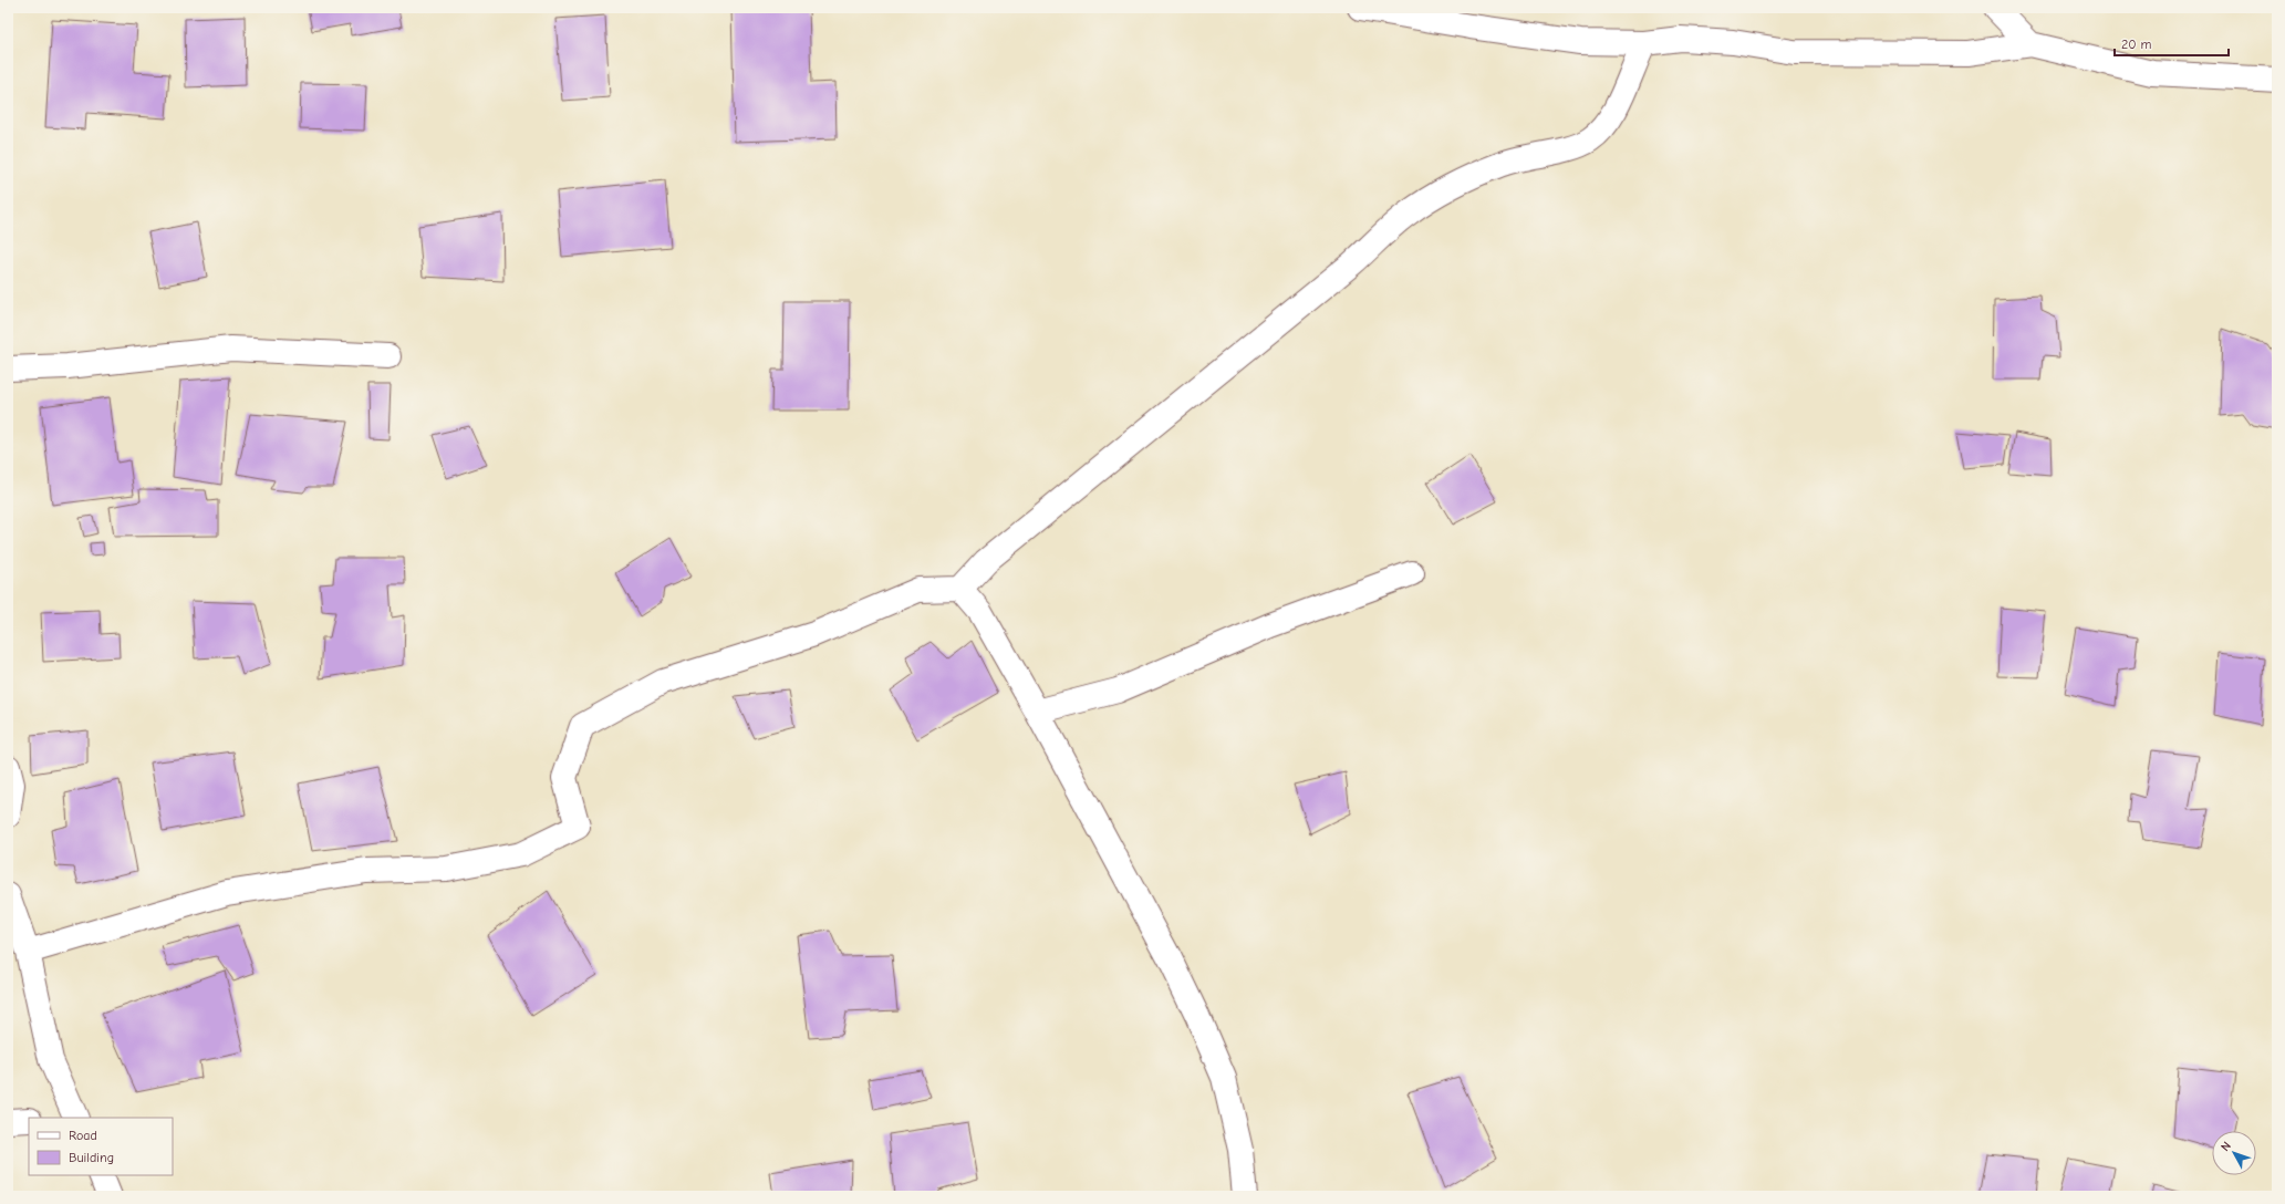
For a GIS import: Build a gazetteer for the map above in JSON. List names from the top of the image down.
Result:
{
  "legend": ["Road", "Building"],
  "scale_bar": "20 m",
  "north": "top left"
}
